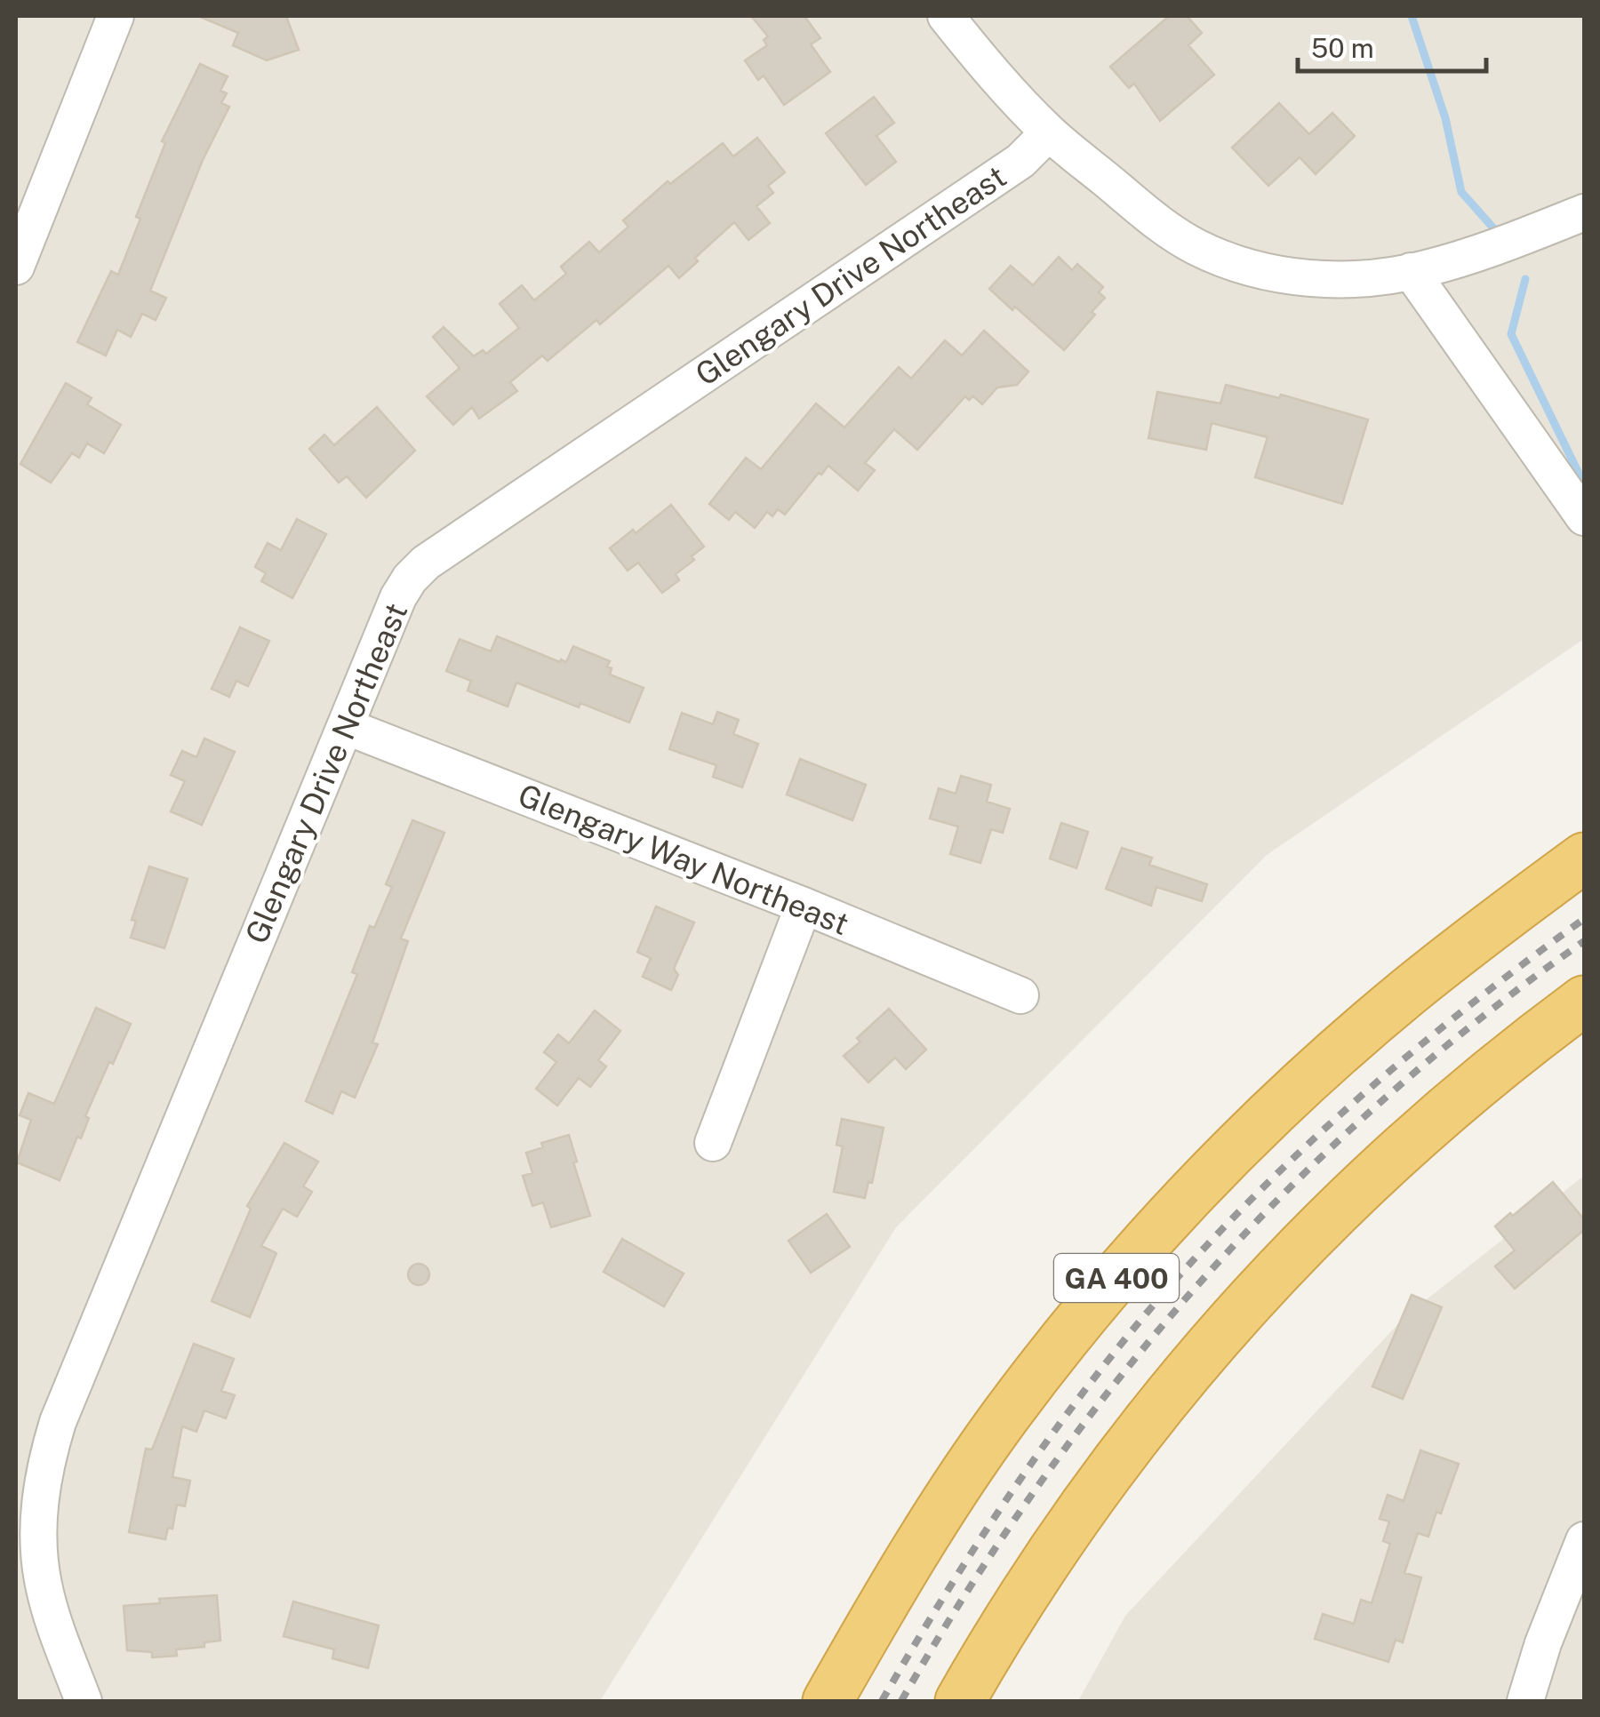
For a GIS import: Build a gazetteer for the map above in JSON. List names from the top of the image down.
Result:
{
  "streets": {
    "highway": ["GA 400"],
    "street": ["Glengary Drive Northeast", "Glengary Way Northeast"]
  },
  "crossings": [
    ["Glengary Drive Northeast", "Glengary Way Northeast"]
  ],
  "scale_bar": "50 m"
}
